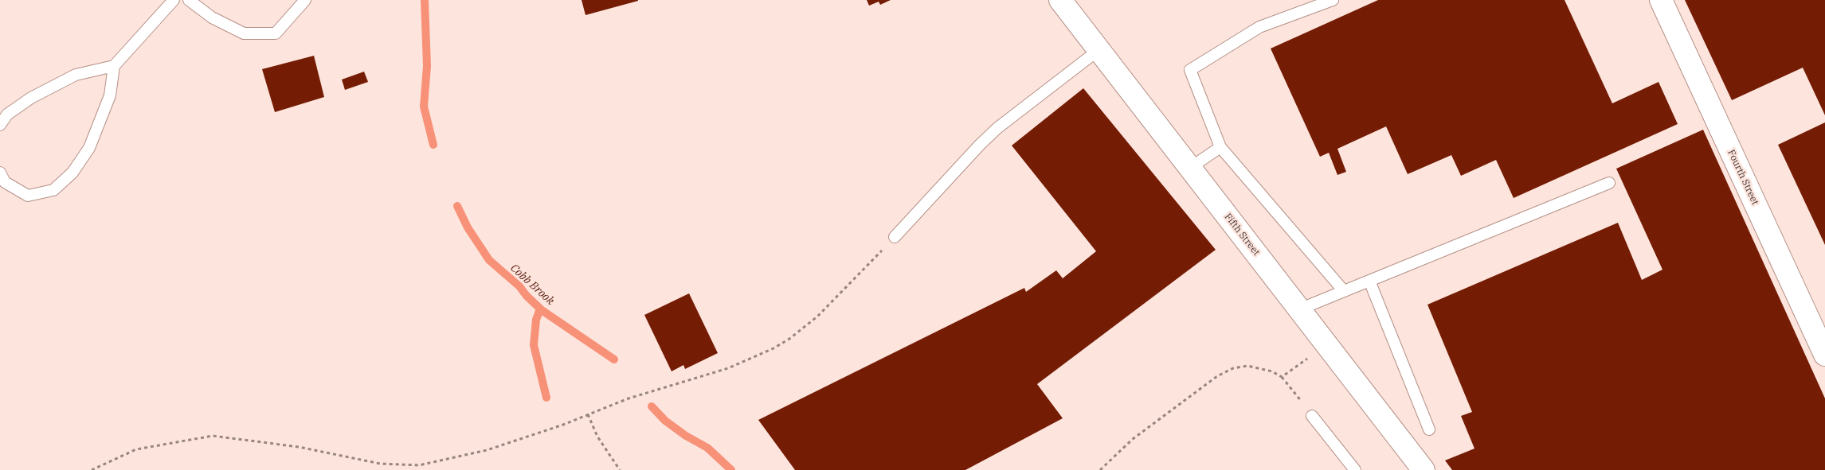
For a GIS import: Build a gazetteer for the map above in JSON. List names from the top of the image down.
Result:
{
  "streets": {
    "street": ["Fourth Street", "Fifth Street"]
  },
  "water": ["Cobb Brook"]
}
